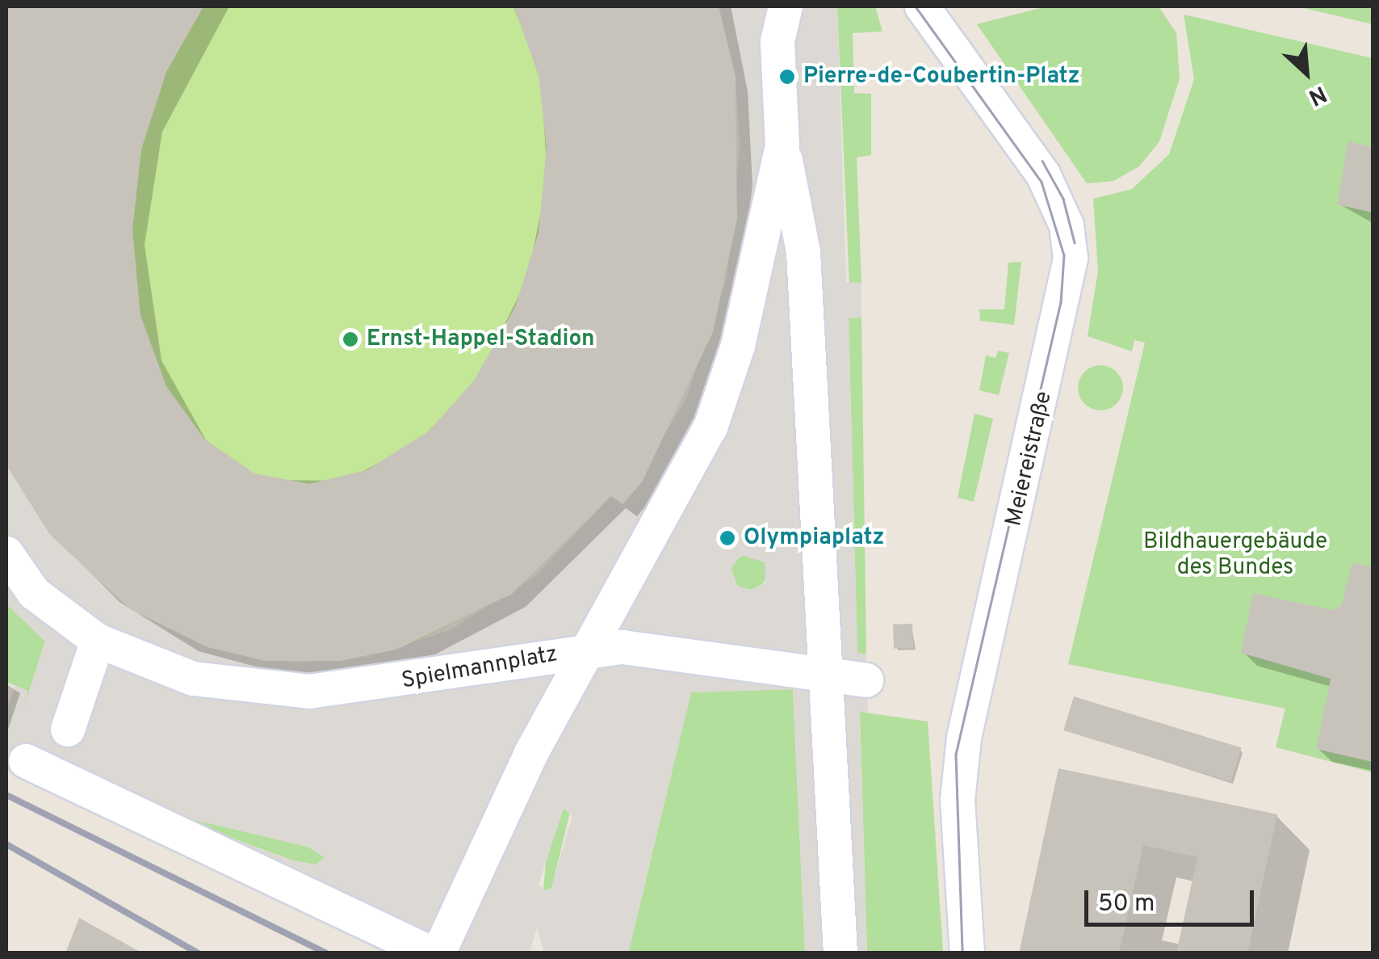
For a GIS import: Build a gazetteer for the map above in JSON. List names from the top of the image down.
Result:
{
  "streets": {
    "street": ["Meiereistraße", "Spielmannplatz"]
  },
  "parks": ["Bildhauergebäude des Bundes"],
  "places": ["Pierre-de-Coubertin-Platz", "Ernst-Happel-Stadion", "Olympiaplatz"],
  "scale_bar": "50 m",
  "north": "bottom right"
}
